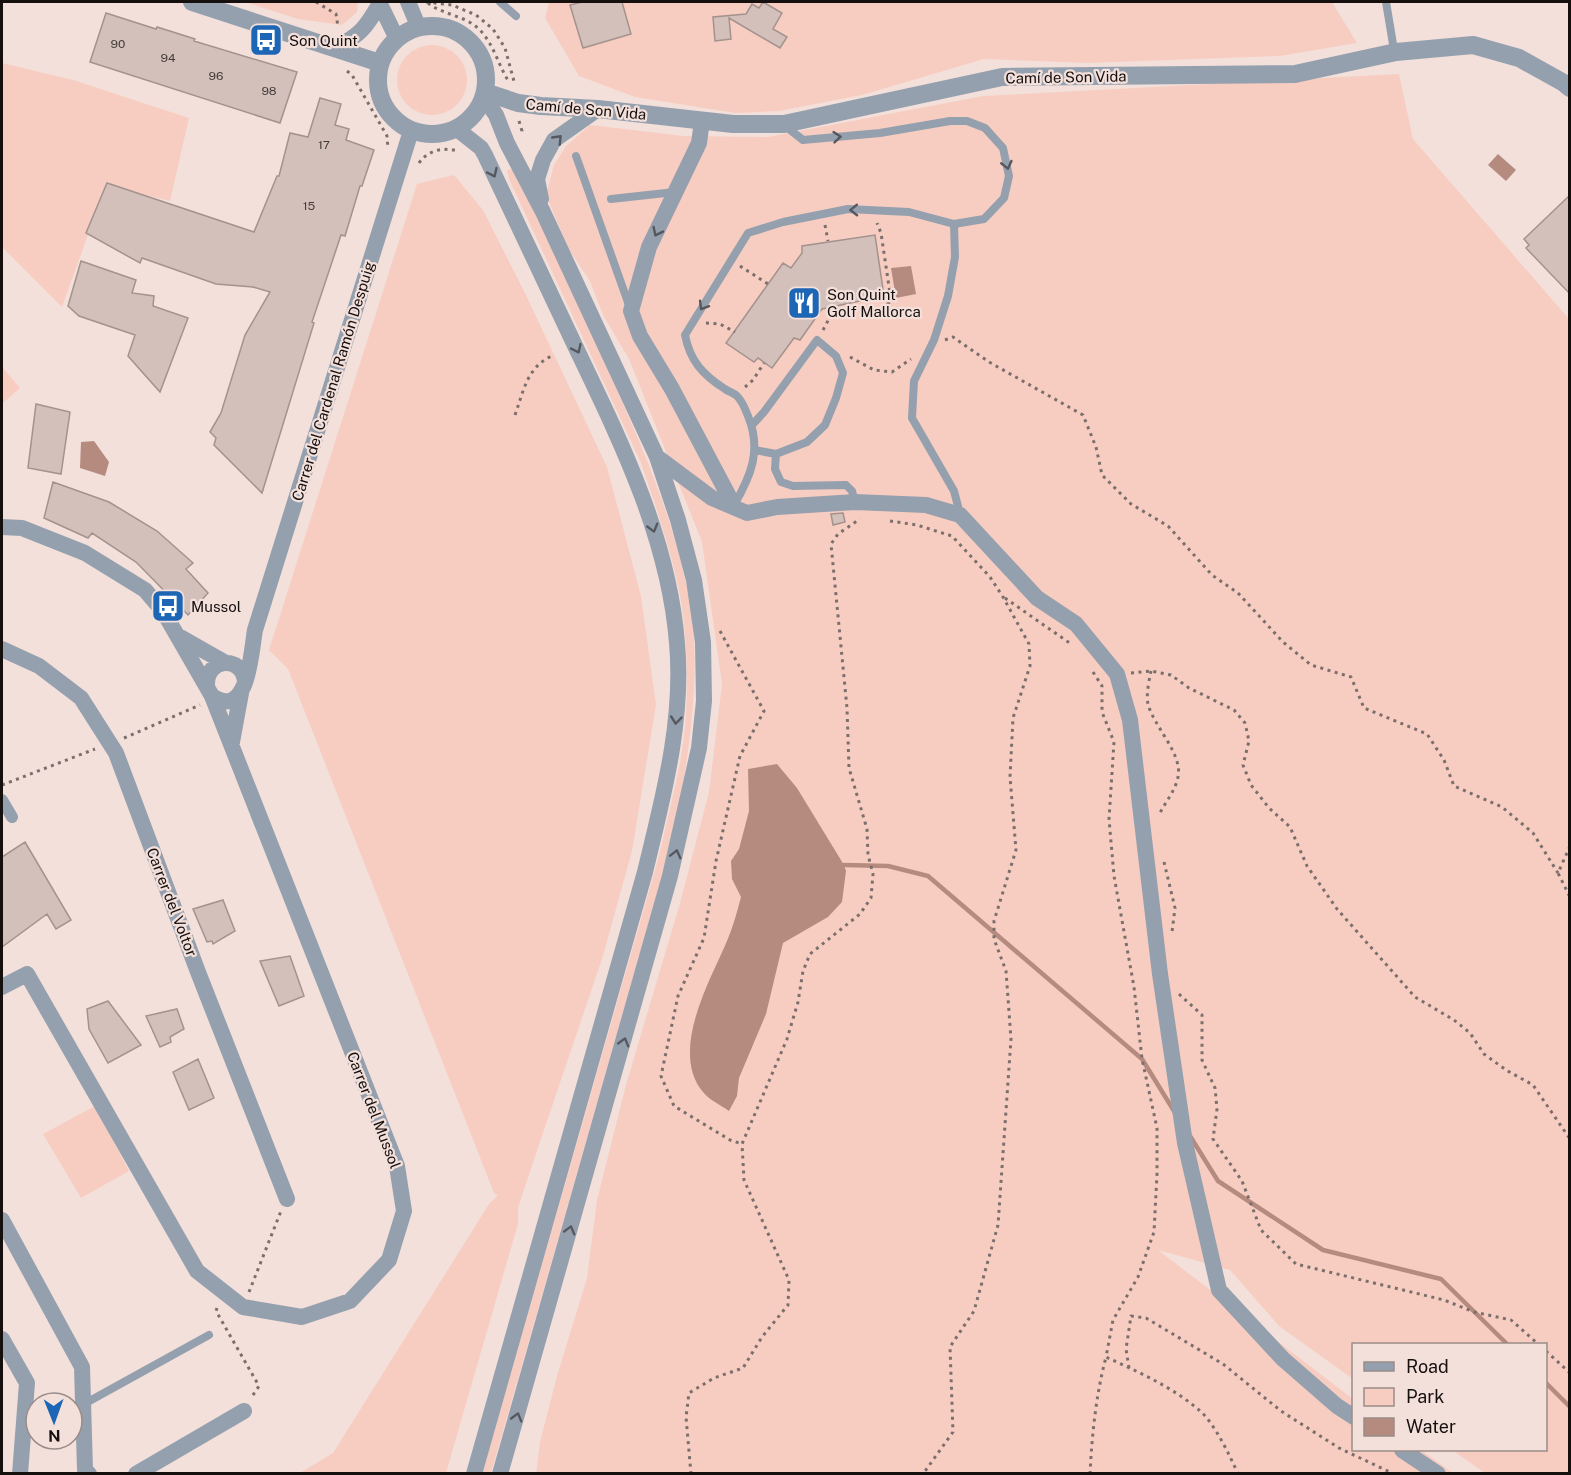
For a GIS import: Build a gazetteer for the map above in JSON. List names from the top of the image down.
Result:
{
  "streets": {
    "street": [
      "Camí de Son Vida",
      "Carrer del Cardenal Ramón Despuig",
      "Carrer del Voltor",
      "Carrer del Mussol"
    ]
  },
  "crossings": [
    ["Camí de Son Vida", "Carrer del Cardenal Ramón Despuig"],
    ["Carrer del Cardenal Ramón Despuig", "Carrer del Mussol"]
  ],
  "places": {
    "bus stop": ["Son Quint", "Mussol"],
    "restaurant": ["Son Quint Golf Mallorca"]
  },
  "house_numbers": [
    "90",
    "94",
    "96",
    "98",
    "17",
    "15"
  ],
  "legend": ["Road", "Park", "Water"],
  "north": "bottom"
}
